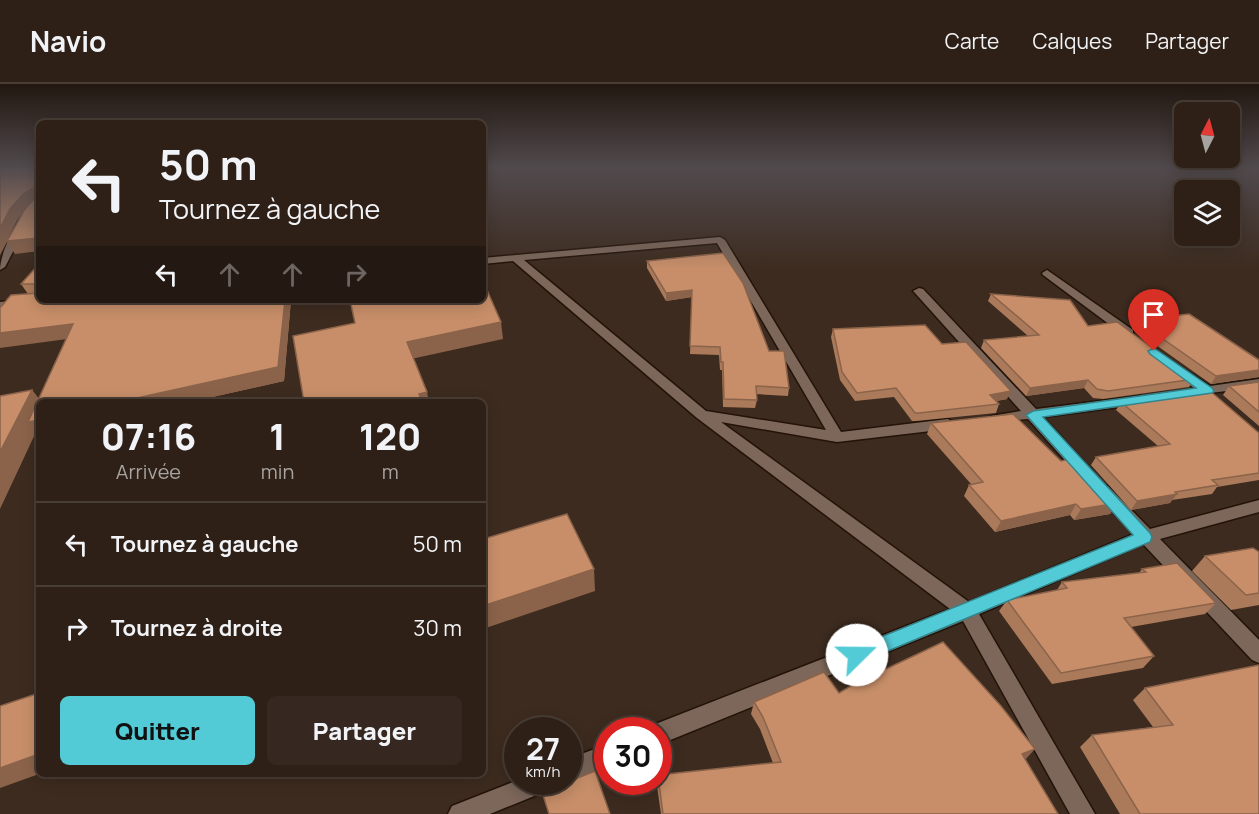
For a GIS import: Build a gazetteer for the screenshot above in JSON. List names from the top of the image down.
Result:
{
  "north": "top",
  "page": {
    "header": "Navio",
    "nav": ["Carte", "Calques", "Partager"],
    "turn": ["50 m", "Tournez à gauche"],
    "eta": [
      "07:16",
      "Arrivée",
      "1",
      "min",
      "120",
      "m"
    ],
    "list": [
      {
        "name": "Tournez à gauche",
        "value": "50 m"
      },
      {
        "name": "Tournez à droite",
        "value": "30 m"
      }
    ],
    "buttons": ["Quitter", "Partager"],
    "speed": "27 km/h",
    "limit": "30"
  }
}
